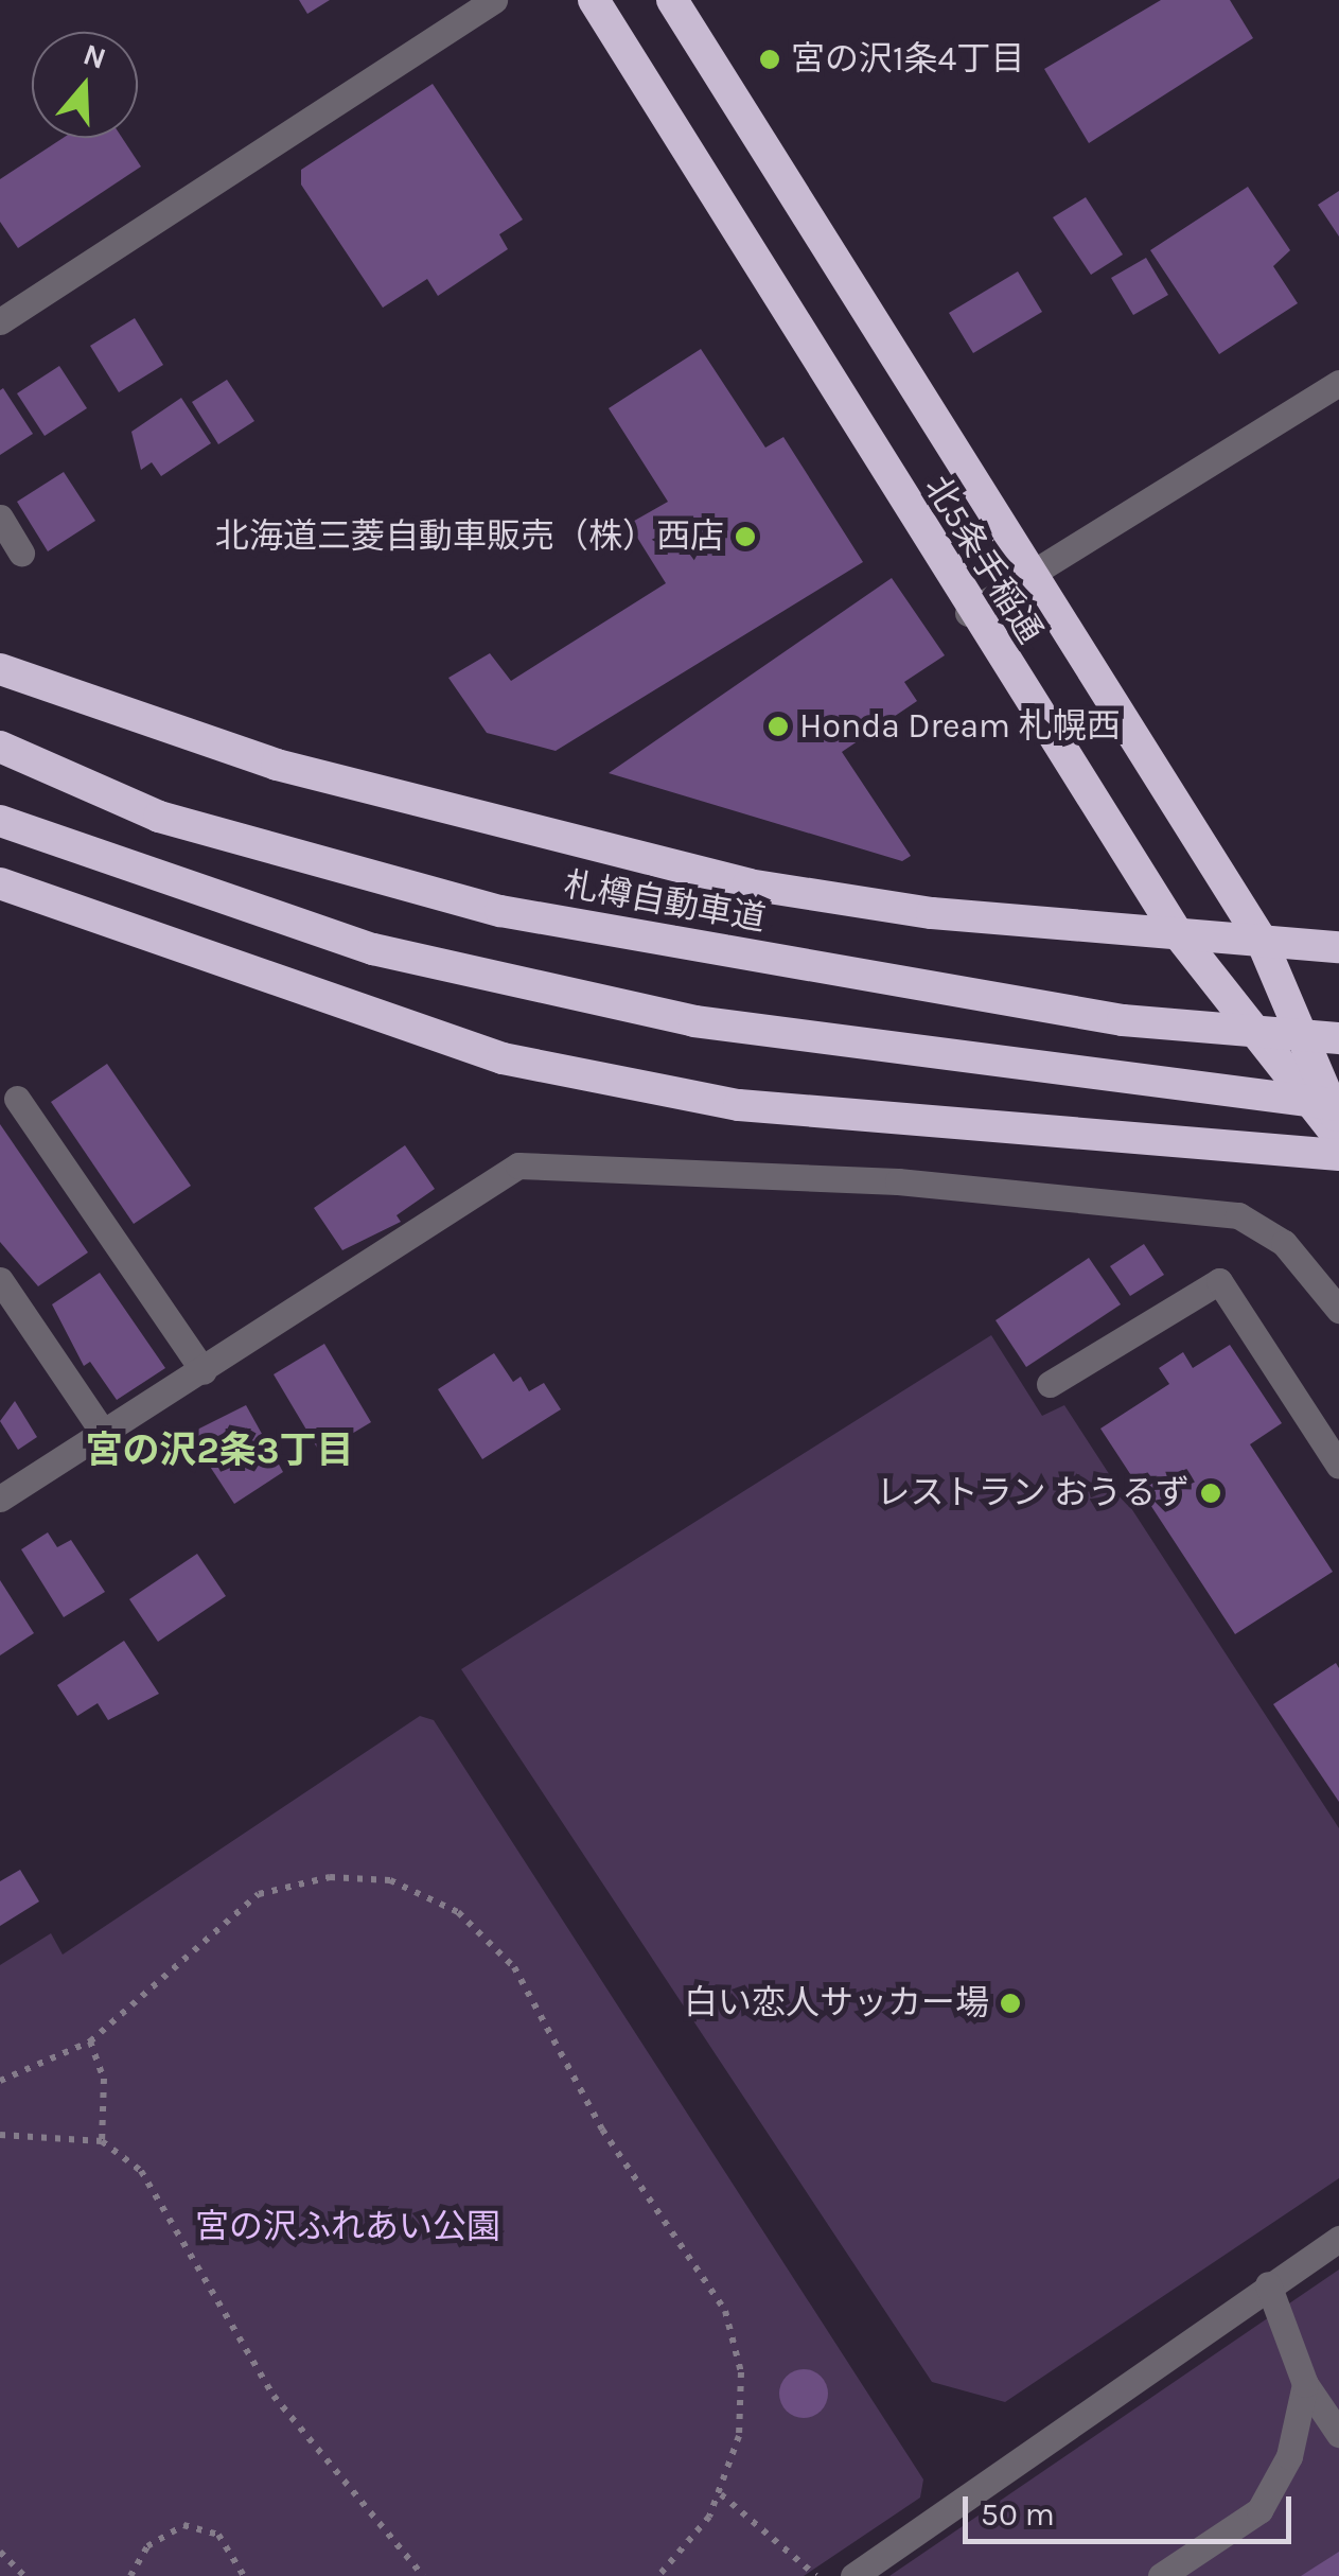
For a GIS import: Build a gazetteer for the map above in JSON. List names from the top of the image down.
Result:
{
  "streets": {
    "highway": ["北5条手稲通", "札樽自動車道"]
  },
  "districts": ["宮の沢2条3丁目"],
  "parks": ["宮の沢ふれあい公園"],
  "places": [
    "宮の沢1条4丁目",
    "北海道三菱自動車販売（株）西店",
    "Honda Dream 札幌西",
    "レストラン おうるず",
    "白い恋人サッカー場"
  ],
  "scale_bar": "50 m",
  "north": "top"
}
